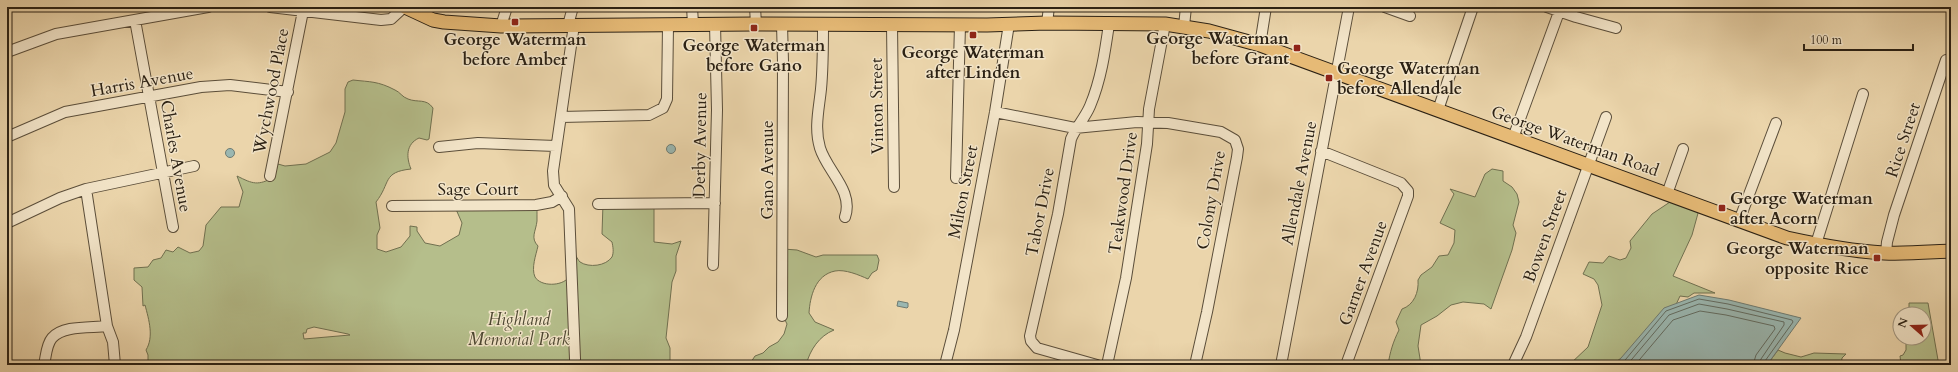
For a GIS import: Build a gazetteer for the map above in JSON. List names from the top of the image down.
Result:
{
  "streets": {
    "main road": ["George Waterman Road"],
    "street": [
      "Harris Avenue",
      "Wychwood Place",
      "Vinton Street",
      "Rice Street",
      "Derby Avenue",
      "Charles Avenue",
      "Gano Avenue",
      "Allendale Avenue",
      "Sage Court",
      "Milton Street",
      "Teakwood Drive",
      "Colony Drive",
      "Tabor Drive",
      "Bowen Street",
      "Garner Avenue"
    ]
  },
  "crossings": [
    ["Harris Avenue", "Wychwood Place"],
    ["Harris Avenue", "Charles Avenue"],
    ["Vinton Street", "George Waterman Road"],
    ["Rice Street", "George Waterman Road"],
    ["George Waterman Road", "Derby Avenue"],
    ["George Waterman Road", "Gano Avenue"],
    ["George Waterman Road", "Allendale Avenue"],
    ["George Waterman Road", "Milton Street"],
    ["George Waterman Road", "Teakwood Drive"],
    ["George Waterman Road", "Tabor Drive"],
    ["George Waterman Road", "Bowen Street"],
    ["Allendale Avenue", "Garner Avenue"],
    ["Milton Street", "Colony Drive"],
    ["Teakwood Drive", "Colony Drive"],
    ["Colony Drive", "Tabor Drive"]
  ],
  "parks": ["Highland Memorial Park"],
  "places": {
    "transit": [
      "George Waterman before Amber",
      "George Waterman before Gano",
      "George Waterman after Linden",
      "George Waterman before Grant",
      "George Waterman before Allendale",
      "George Waterman after Acorn",
      "George Waterman opposite Rice"
    ]
  },
  "scale_bar": "100 m",
  "north": "left"
}
